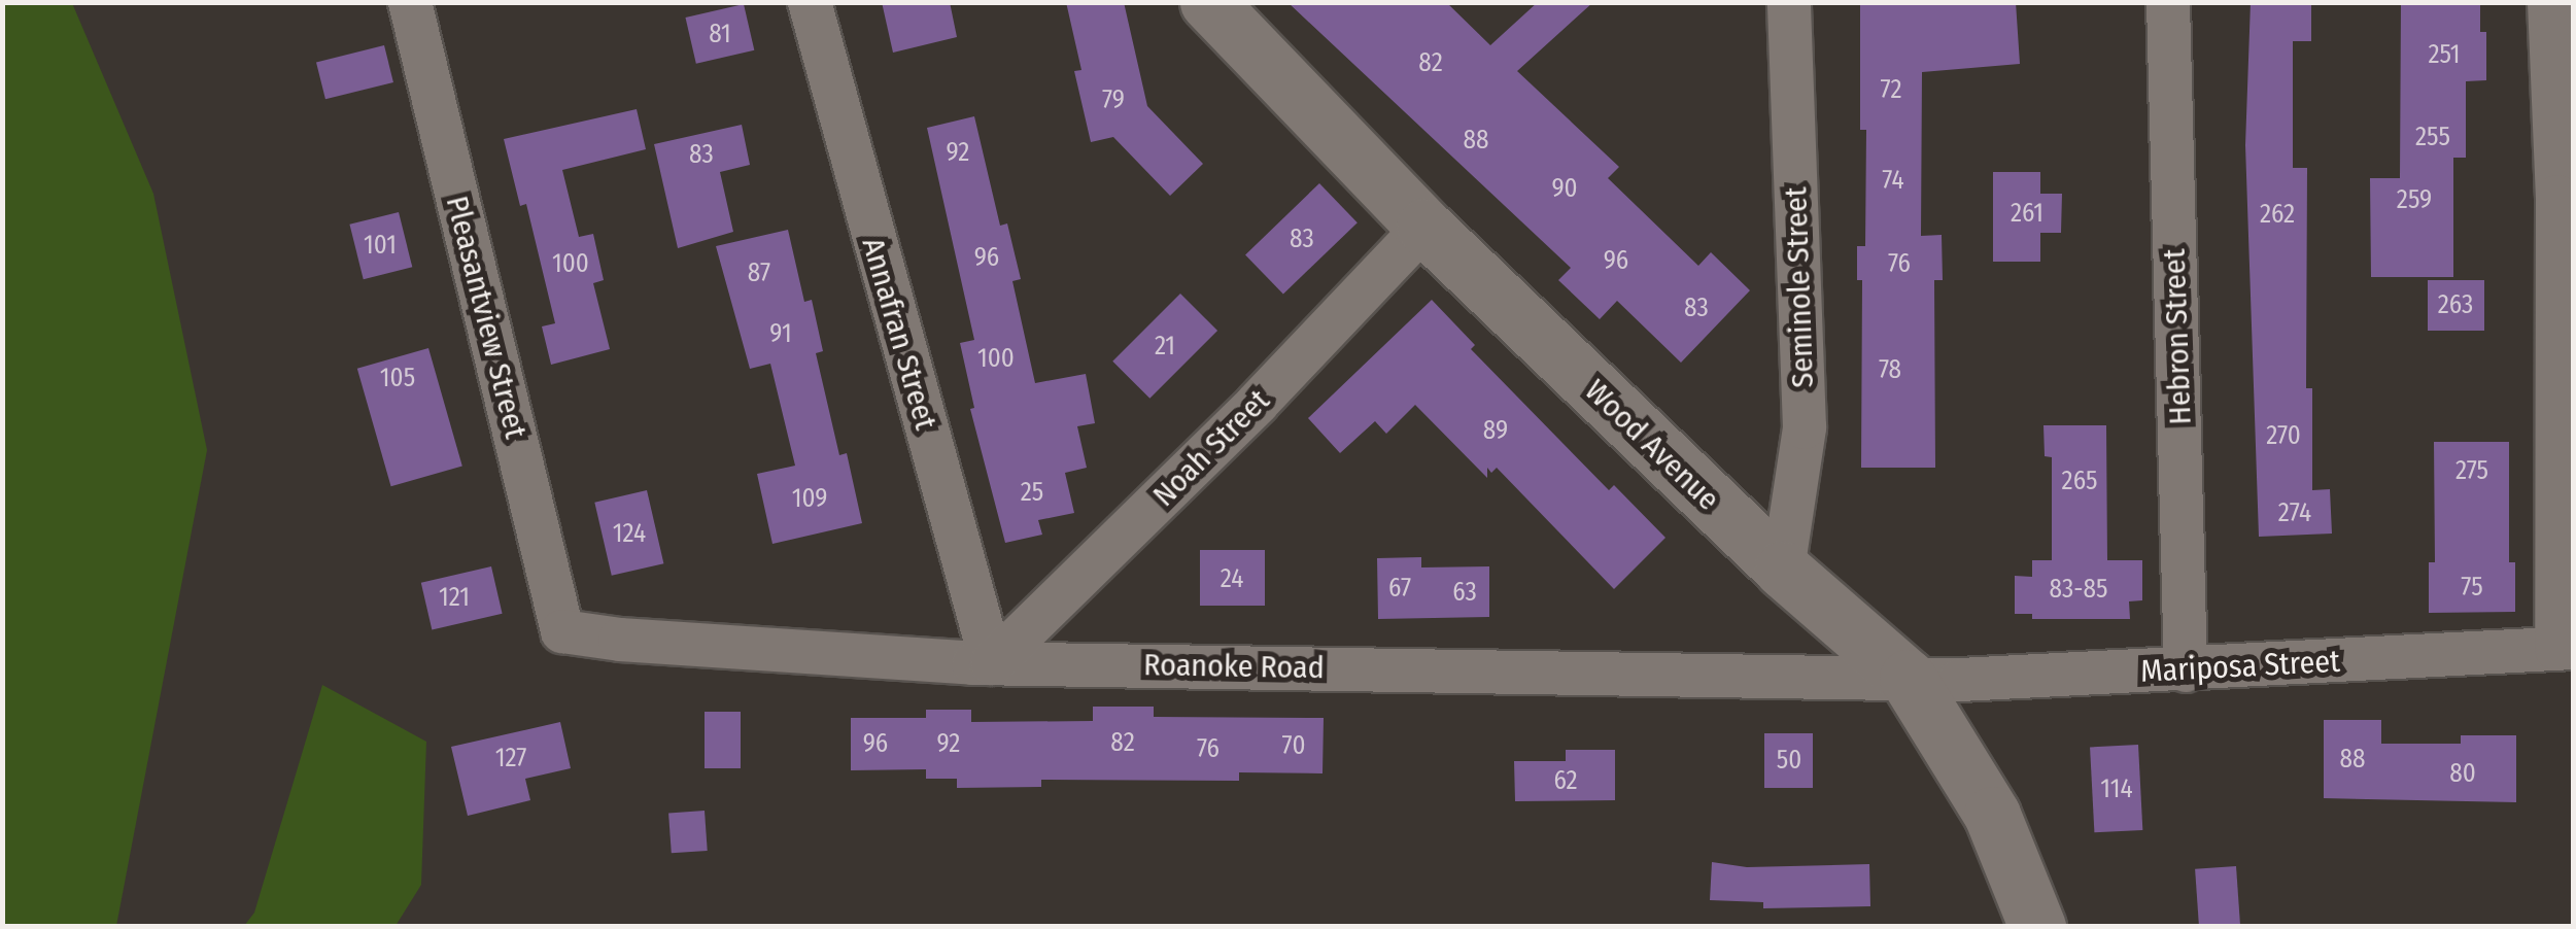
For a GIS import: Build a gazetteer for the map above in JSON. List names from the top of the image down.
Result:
{
  "streets": {
    "main road": ["Wood Avenue"],
    "street": [
      "Seminole Street",
      "Pleasantview Street",
      "Annafran Street",
      "Hebron Street",
      "Noah Street",
      "Roanoke Road",
      "Mariposa Street"
    ]
  },
  "crossings": [
    ["Seminole Street", "Wood Avenue"],
    ["Pleasantview Street", "Roanoke Road"],
    ["Annafran Street", "Noah Street"],
    ["Annafran Street", "Roanoke Road"],
    ["Hebron Street", "Mariposa Street"],
    ["Wood Avenue", "Noah Street"],
    ["Wood Avenue", "Roanoke Road"],
    ["Wood Avenue", "Mariposa Street"],
    ["Noah Street", "Roanoke Road"],
    ["Roanoke Road", "Mariposa Street"]
  ],
  "house_numbers": [
    "81",
    "251",
    "82",
    "72",
    "79",
    "255",
    "88",
    "92",
    "83",
    "74",
    "90",
    "259",
    "261",
    "262",
    "83",
    "101",
    "96",
    "96",
    "100",
    "76",
    "87",
    "263",
    "83",
    "91",
    "21",
    "100",
    "78",
    "105",
    "89",
    "270",
    "275",
    "265",
    "25",
    "109",
    "274",
    "124",
    "24",
    "75",
    "67",
    "83-85",
    "63",
    "121",
    "82",
    "96",
    "92",
    "70",
    "76",
    "127",
    "88",
    "50",
    "80",
    "62",
    "114"
  ]
}
